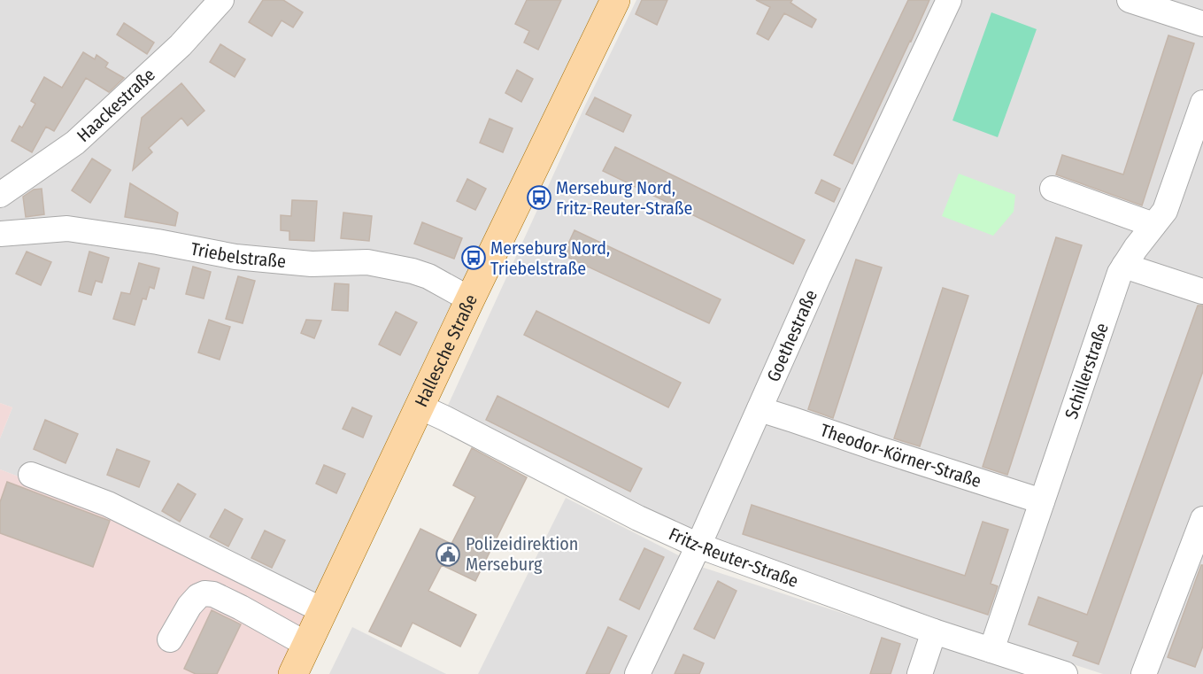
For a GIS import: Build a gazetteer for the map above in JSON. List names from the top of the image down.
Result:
{
  "streets": {
    "main road": ["Hallesche Straße"],
    "street": [
      "Haackestraße",
      "Triebelstraße",
      "Goethestraße",
      "Schillerstraße",
      "Theodor-Körner-Straße",
      "Fritz-Reuter-Straße"
    ]
  },
  "crossings": [
    ["Triebelstraße", "Hallesche Straße"],
    ["Goethestraße", "Theodor-Körner-Straße"],
    ["Goethestraße", "Fritz-Reuter-Straße"],
    ["Hallesche Straße", "Fritz-Reuter-Straße"],
    ["Schillerstraße", "Theodor-Körner-Straße"],
    ["Schillerstraße", "Fritz-Reuter-Straße"]
  ],
  "places": {
    "bus stop": ["Merseburg Nord, Fritz-Reuter-Straße", "Merseburg Nord, Triebelstraße"],
    "public building": ["Polizeidirektion Merseburg"]
  }
}
